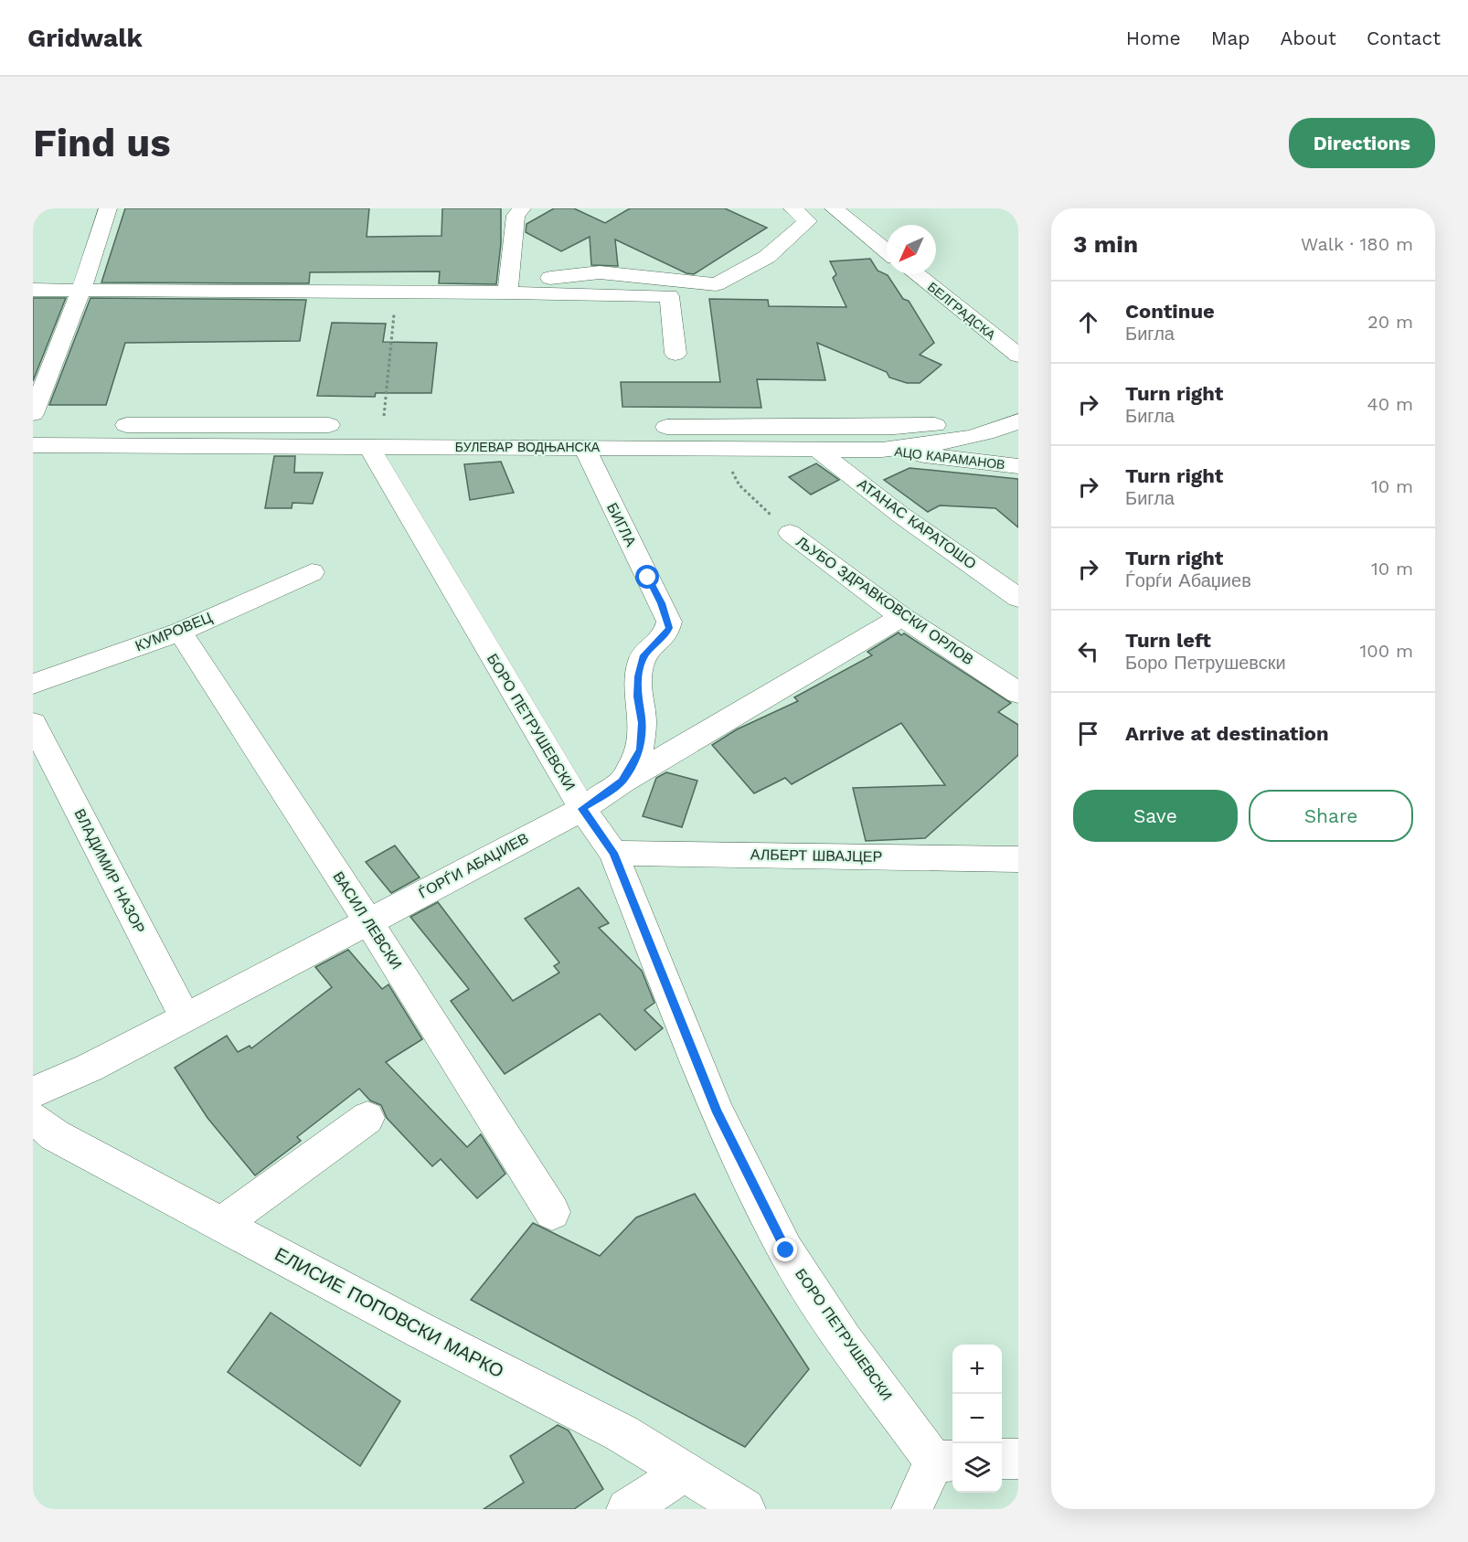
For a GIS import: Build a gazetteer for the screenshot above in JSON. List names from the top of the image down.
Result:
{
  "streets": {
    "street": [
      "БЕЛГРАДСКА",
      "БУЛЕВАР ВОДЊАНСКА",
      "АЦО КАРАМАНОВ",
      "АТАНАС КАРАТОШО",
      "БИГЛА",
      "ЉУБО ЗДРАВКОВСКИ ОРЛОВ",
      "КУМРОВЕЦ",
      "БОРО ПЕТРУШЕВСКИ",
      "АЛБЕРТ ШВАЈЦЕР",
      "ЃОРЃИ АБАЏИЕВ",
      "ВЛАДИМИР НАЗОР",
      "ВАСИЛ ЛЕВСКИ",
      "ЕЛИСИЕ ПОПОВСКИ МАРКО"
    ]
  },
  "crossings": [
    ["БУЛЕВАР ВОДЊАНСКА", "АЦО КАРАМАНОВ"],
    ["БУЛЕВАР ВОДЊАНСКА", "АТАНАС КАРАТОШО"],
    ["БУЛЕВАР ВОДЊАНСКА", "БИГЛА"],
    ["БУЛЕВАР ВОДЊАНСКА", "ЉУБО ЗДРАВКОВСКИ ОРЛОВ"],
    ["БУЛЕВАР ВОДЊАНСКА", "БОРО ПЕТРУШЕВСКИ"],
    ["БИГЛА", "ЃОРЃИ АБАЏИЕВ"],
    ["ЉУБО ЗДРАВКОВСКИ ОРЛОВ", "ЃОРЃИ АБАЏИЕВ"],
    ["КУМРОВЕЦ", "ВАСИЛ ЛЕВСКИ"],
    ["БОРО ПЕТРУШЕВСКИ", "АЛБЕРТ ШВАЈЦЕР"],
    ["БОРО ПЕТРУШЕВСКИ", "ЃОРЃИ АБАЏИЕВ"],
    ["ЃОРЃИ АБАЏИЕВ", "ВЛАДИМИР НАЗОР"],
    ["ЃОРЃИ АБАЏИЕВ", "ВАСИЛ ЛЕВСКИ"]
  ],
  "north": "bottom left",
  "page": {
    "header": "Gridwalk",
    "nav": [
      "Home",
      "Map",
      "About",
      "Contact"
    ],
    "buttons": [
      "Directions",
      ["Save", "Share"]
    ],
    "title": "Find us",
    "heading": ["3 min", "Walk · 180 m"],
    "list": [
      ["Continue", "Бигла", "20 m"],
      ["Turn right", "Бигла", "40 m"],
      ["Turn right", "Бигла", "10 m"],
      ["Turn right", "Ѓорѓи Абаџиев", "10 m"],
      ["Turn left", "Боро Петрушевски", "100 m"],
      "Arrive at destination"
    ],
    "map_buttons": ["+", "−"]
  }
}
